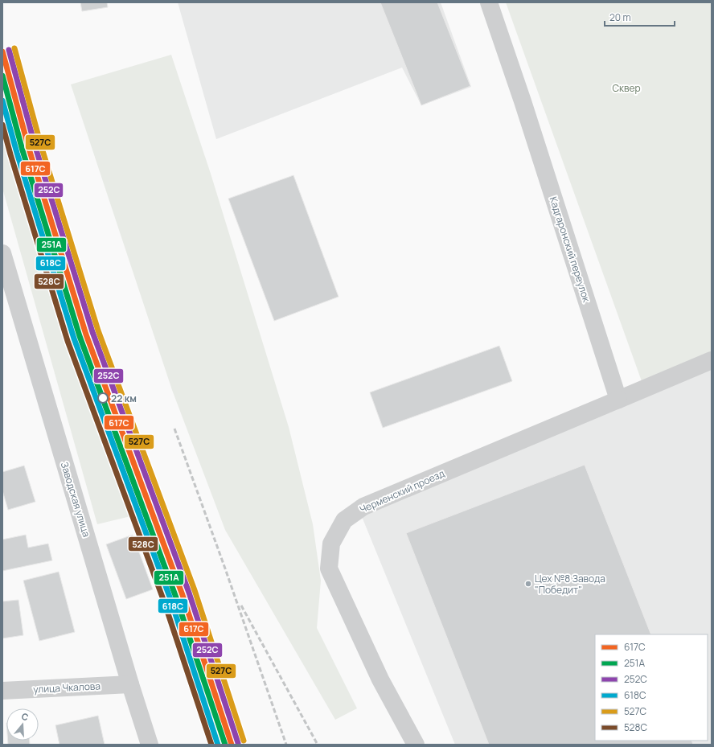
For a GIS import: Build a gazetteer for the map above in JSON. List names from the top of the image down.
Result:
{
  "streets": {
    "street": [
      "Кадгаронский переулок",
      "Черменский проезд",
      "Заводская улица",
      "улица Чкалова"
    ]
  },
  "crossings": [
    ["Кадгаронский переулок", "Черменский проезд"],
    ["Заводская улица", "улица Чкалова"]
  ],
  "parks": ["Сквер"],
  "places": ["22 км", "Цех №8 Завода \"Победит\""],
  "lines": [
    "transit line 527С",
    "transit line 252С",
    "transit line 617C",
    "transit line 251А",
    "transit line 618С",
    "transit line 528С"
  ],
  "legend": [
    "617C",
    "251А",
    "252С",
    "618С",
    "527С",
    "528С"
  ],
  "scale_bar": "20 m",
  "north": "top"
}
